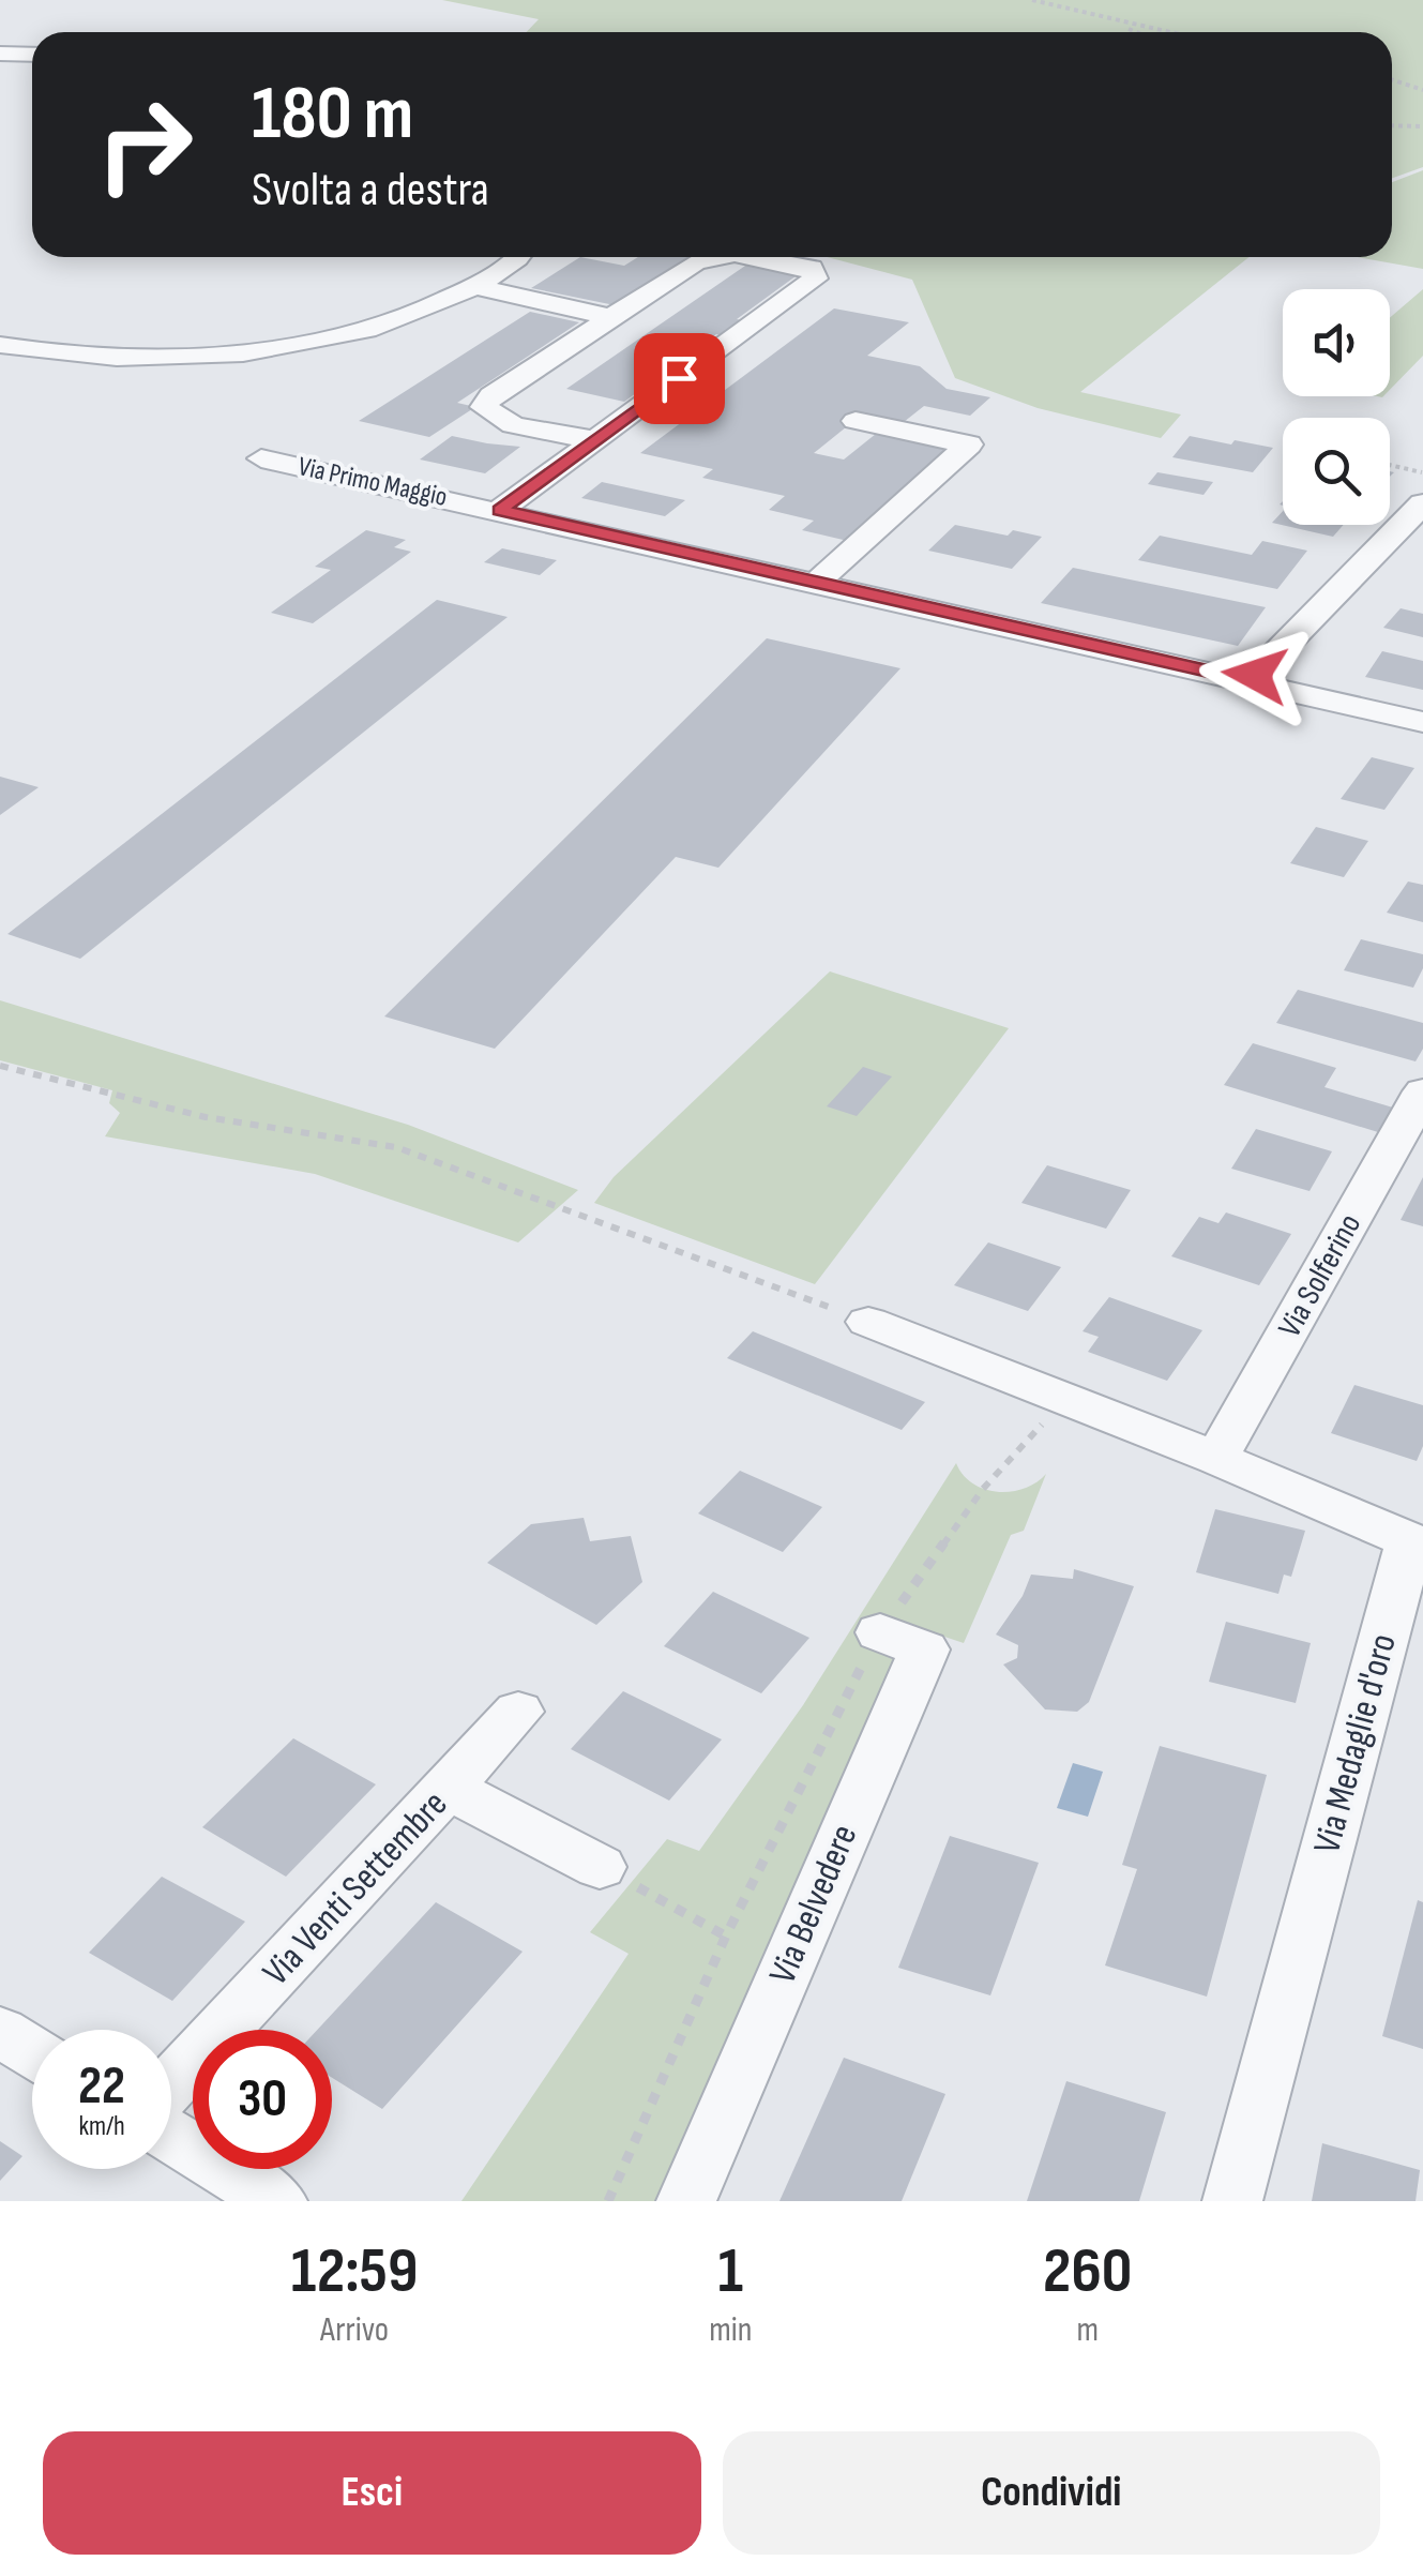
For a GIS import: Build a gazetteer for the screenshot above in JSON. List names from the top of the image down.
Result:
{
  "streets": {
    "street": [
      "Via Primo Maggio",
      "Via Solferino",
      "Via Medaglie d'oro",
      "Via Venti Settembre",
      "Via Belvedere"
    ]
  },
  "crossings": [
    ["Via Solferino", "Via Medaglie d'oro"]
  ],
  "page": {
    "turn": ["180 m", "Svolta a destra"],
    "speed": "22 km/h",
    "limit": "30",
    "eta": [
      "12:59",
      "Arrivo",
      "1",
      "min",
      "260",
      "m"
    ],
    "buttons": ["Esci", "Condividi"]
  }
}
